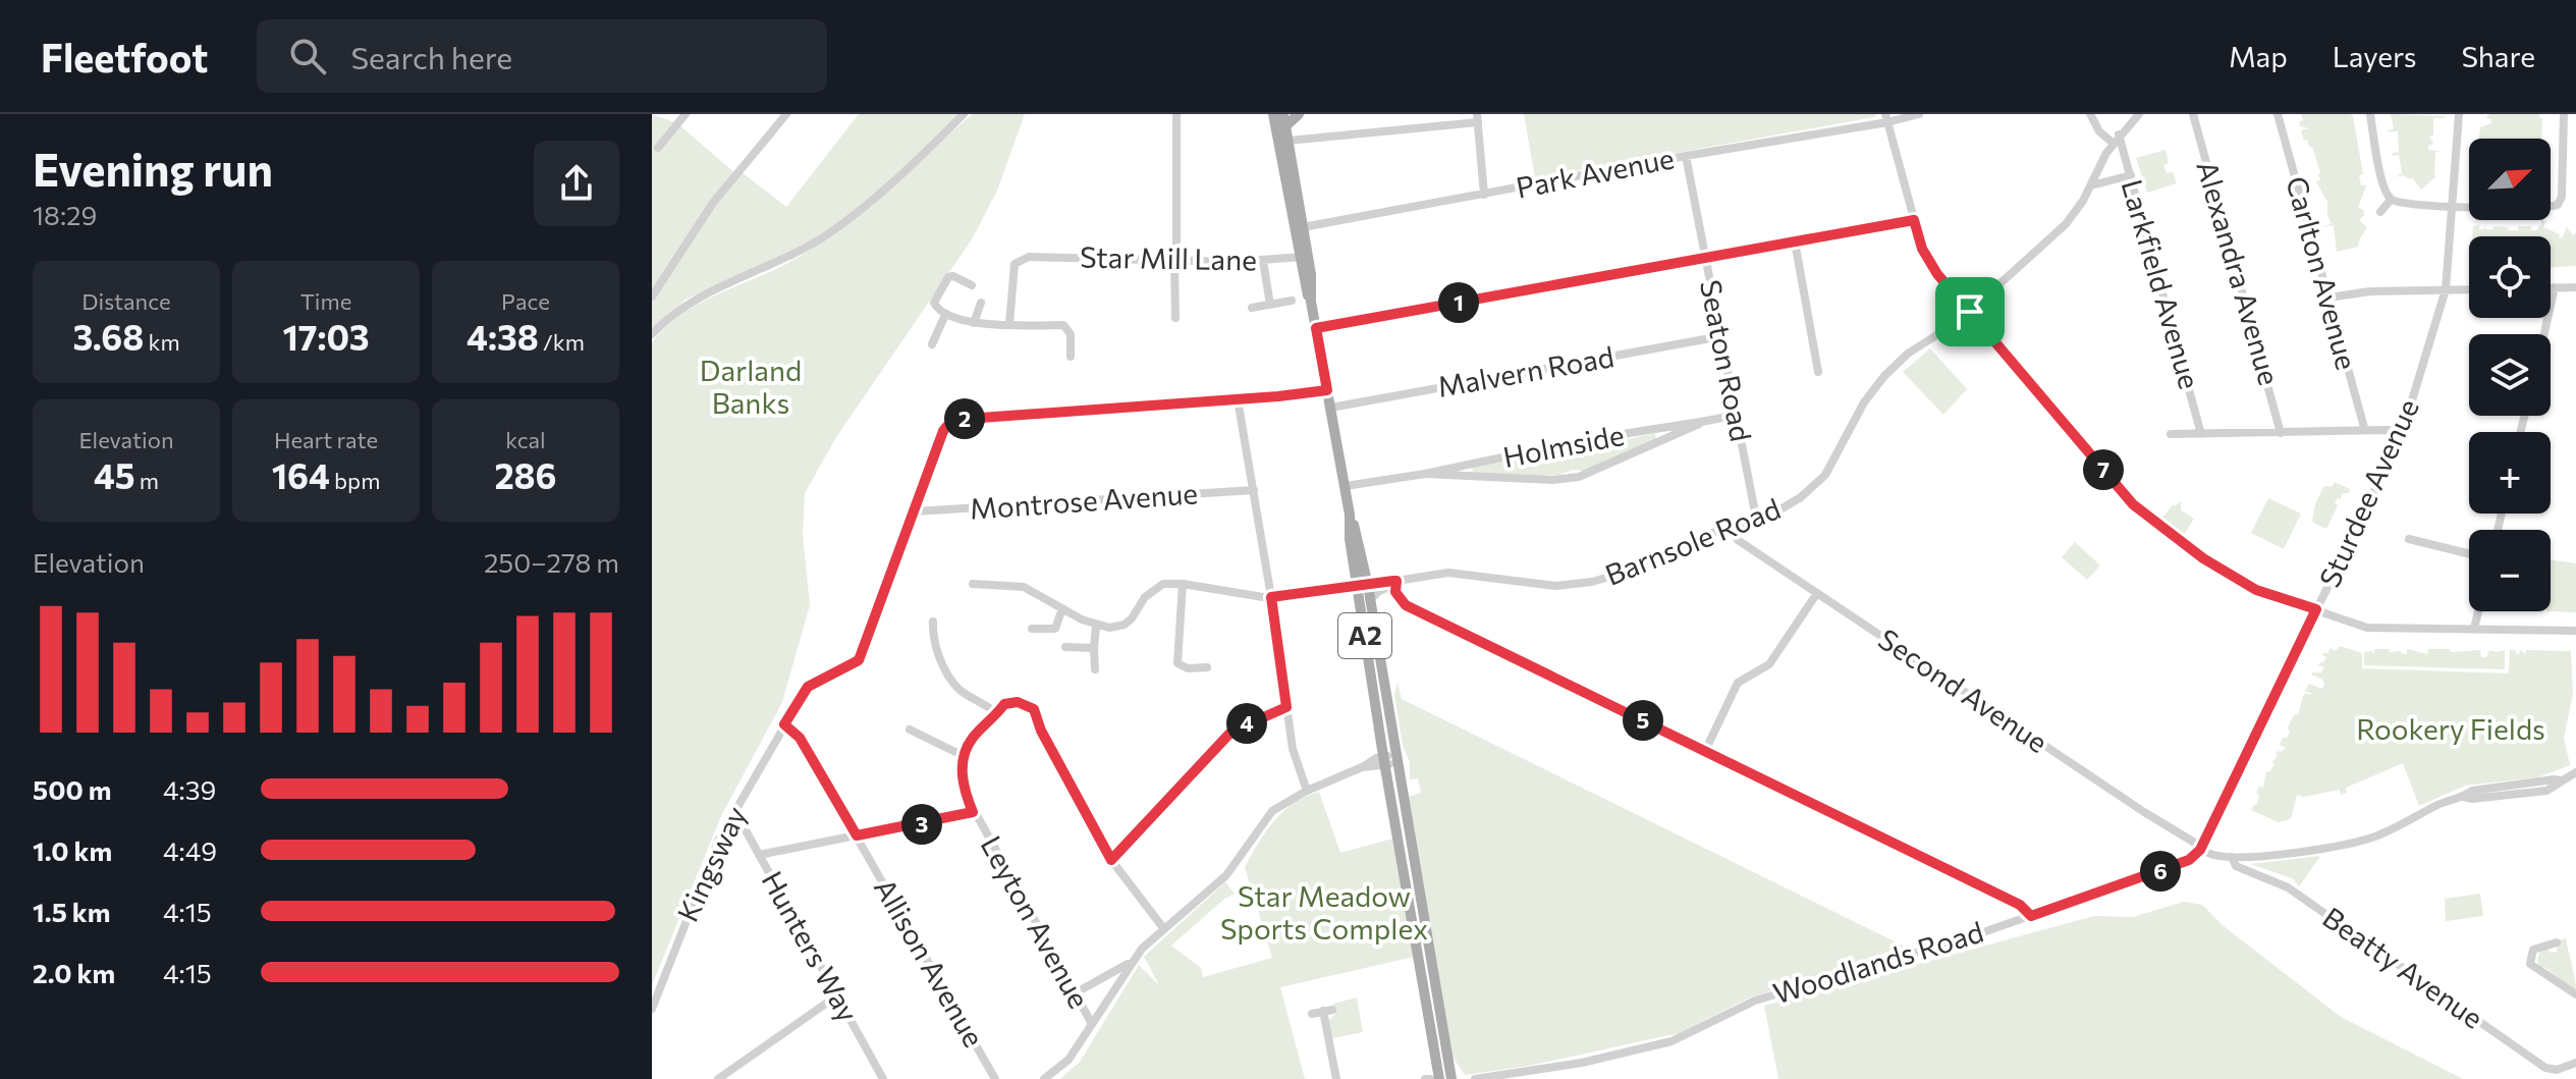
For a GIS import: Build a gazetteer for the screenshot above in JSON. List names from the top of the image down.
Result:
{
  "streets": {
    "main road": ["A2"],
    "street": [
      "Park Avenue",
      "Star Mill Lane",
      "Alexandra Avenue",
      "Carlton Avenue",
      "Larkfield Avenue",
      "Seaton Road",
      "Malvern Road",
      "Holmside",
      "Sturdee Avenue",
      "Montrose Avenue",
      "Barnsole Road",
      "Second Avenue",
      "Kingsway",
      "Leyton Avenue",
      "Hunters Way",
      "Allison Avenue",
      "Woodlands Road",
      "Beatty Avenue"
    ]
  },
  "crossings": [
    ["Park Avenue", "Seaton Road"],
    ["Park Avenue", "A2"],
    ["Star Mill Lane", "A2"],
    ["Larkfield Avenue", "Barnsole Road"],
    ["Seaton Road", "Malvern Road"],
    ["Seaton Road", "Holmside"],
    ["Seaton Road", "Barnsole Road"],
    ["Malvern Road", "A2"],
    ["Holmside", "A2"],
    ["Sturdee Avenue", "Second Avenue"],
    ["Sturdee Avenue", "Woodlands Road"],
    ["Montrose Avenue", "Kingsway"],
    ["Barnsole Road", "A2"],
    ["Barnsole Road", "Second Avenue"],
    ["Second Avenue", "Woodlands Road"],
    ["Kingsway", "Hunters Way"],
    ["Kingsway", "Allison Avenue"]
  ],
  "parks": ["Darland Banks", "Rookery Fields", "Star Meadow Sports Complex"],
  "north": "top right",
  "page": {
    "header": "Fleetfoot",
    "search": "Search here",
    "nav": ["Map", "Layers", "Share"],
    "heading": ["Evening run", "18:29"],
    "map_buttons": ["+", "−"],
    "stats": [
      ["Distance", "3.68 km"],
      ["Time", "17:03"],
      ["Pace", "4:38 /km"],
      ["Elevation", "45 m"],
      ["Heart rate", "164 bpm"],
      ["kcal", "286"]
    ],
    "pins": [
      "1",
      "2",
      "7",
      "5",
      "4",
      "3",
      "6"
    ],
    "chart": ["Elevation", "250–278 m"],
    "list": [
      {
        "name": "500 m",
        "note": "4:39"
      },
      {
        "name": "1.0 km",
        "note": "4:49"
      },
      {
        "name": "1.5 km",
        "note": "4:15"
      },
      {
        "name": "2.0 km",
        "note": "4:15"
      }
    ]
  }
}
